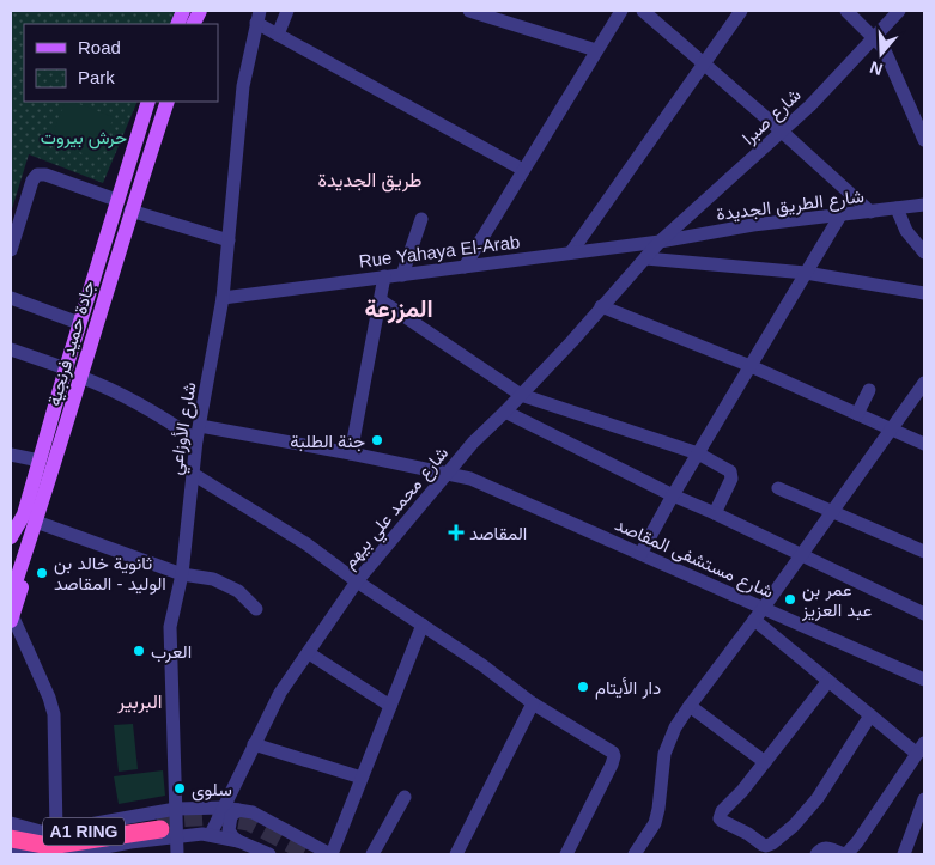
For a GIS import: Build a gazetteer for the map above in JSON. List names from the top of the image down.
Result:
{
  "streets": {
    "highway": ["A1 RING"],
    "main road": ["جادة حميد فرنجية"],
    "street": [
      "شارع صبرا",
      "شارع الطريق الجديدة",
      "Rue Yahaya El-Arab",
      "شارع الأوزاعي",
      "شارع محمد علي بيهم",
      "شارع مستشفى المقاصد"
    ]
  },
  "crossings": [
    ["شارع صبرا", "شارع الطريق الجديدة"],
    ["شارع صبرا", "Rue Yahaya El-Arab"],
    ["شارع صبرا", "شارع محمد علي بيهم"],
    ["شارع الطريق الجديدة", "Rue Yahaya El-Arab"],
    ["شارع الطريق الجديدة", "شارع محمد علي بيهم"],
    ["Rue Yahaya El-Arab", "شارع الأوزاعي"],
    ["Rue Yahaya El-Arab", "شارع محمد علي بيهم"],
    ["شارع الأوزاعي", "شارع مستشفى المقاصد"],
    ["شارع الأوزاعي", "A1 RING"],
    ["شارع محمد علي بيهم", "شارع مستشفى المقاصد"]
  ],
  "districts": ["طريق الجديدة", "المزرعة", "البربير"],
  "parks": ["حرش بيروت"],
  "places": {
    "other": [
      "جنة الطلبة",
      "ثانوية خالد بن الوليد - المقاصد",
      "عمر بن عبد العزيز",
      "العرب",
      "دار الأيتام",
      "سلوى"
    ],
    "health": ["المقاصد"]
  },
  "legend": ["Road", "Park"],
  "north": "bottom"
}
